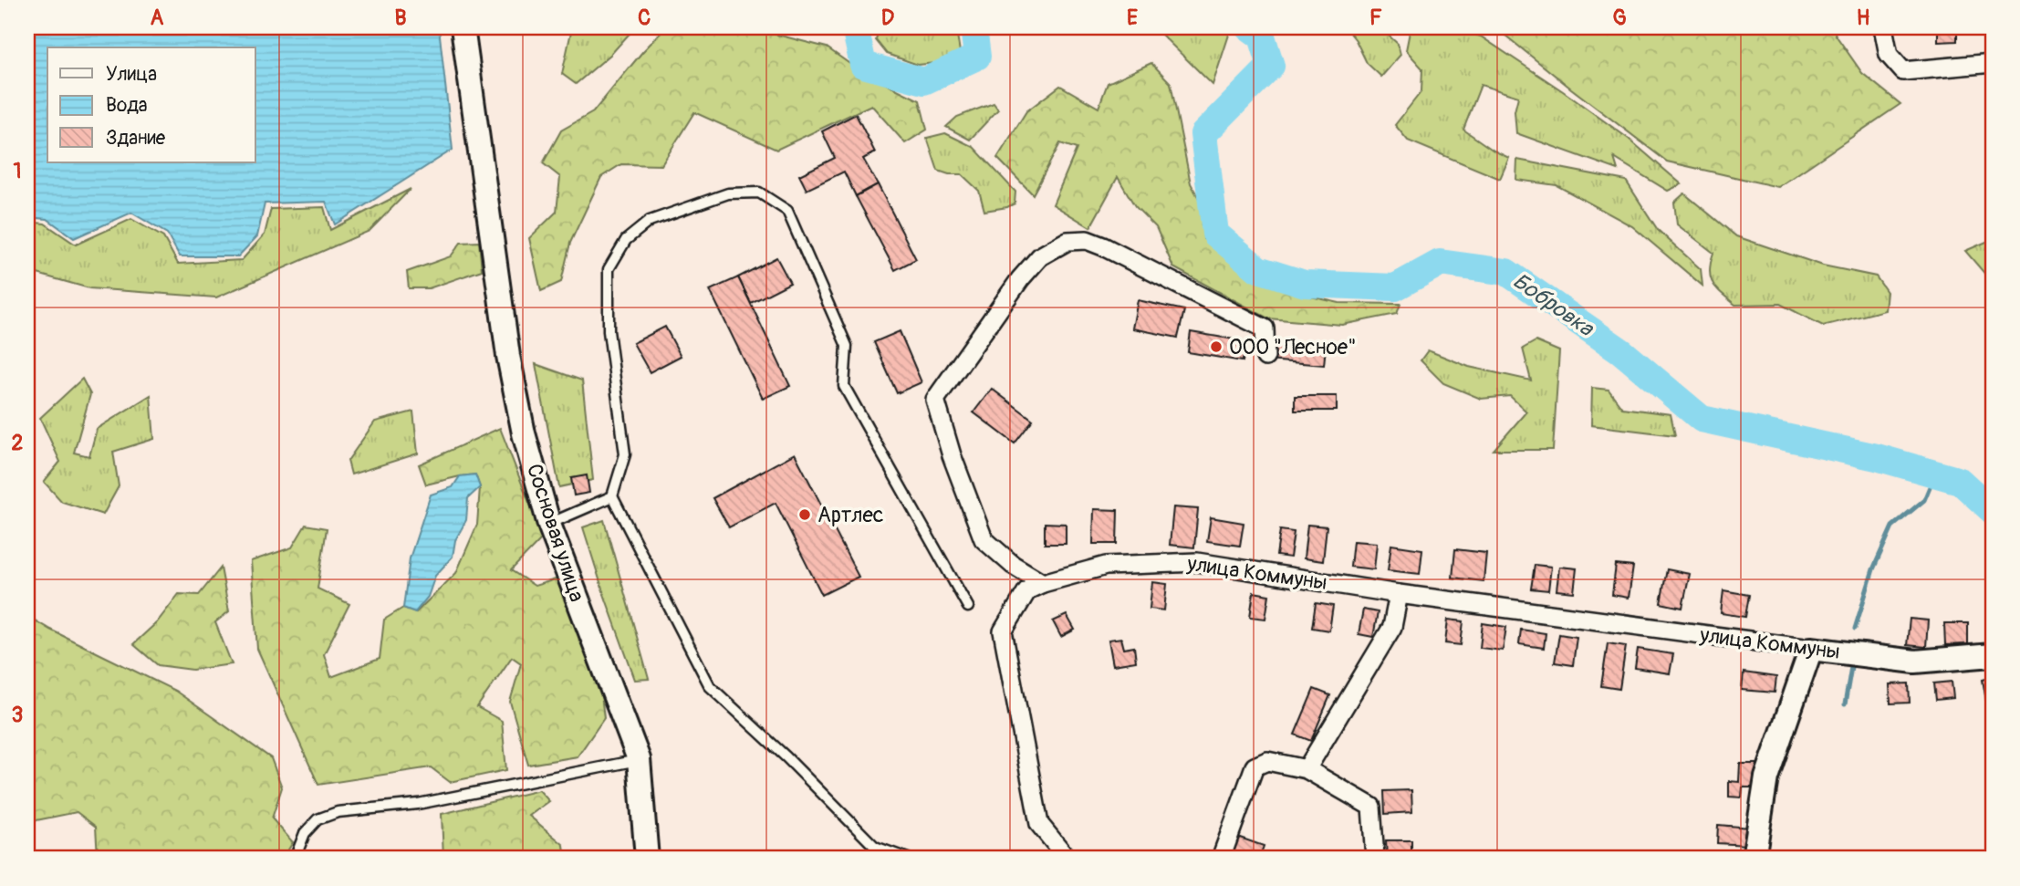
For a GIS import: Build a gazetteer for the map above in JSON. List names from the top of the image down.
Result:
{
  "streets": {
    "street": ["Сосновая улица", "улица Коммуны"]
  },
  "water": ["Бобровка"],
  "places": ["ООО \"Лесное\"", "Артлес"],
  "legend": ["Улица", "Вода", "Здание"],
  "grid": {
    "columns": [
      "A",
      "B",
      "C",
      "D",
      "E",
      "F",
      "G",
      "H"
    ],
    "rows": ["1", "2", "3"]
  }
}
